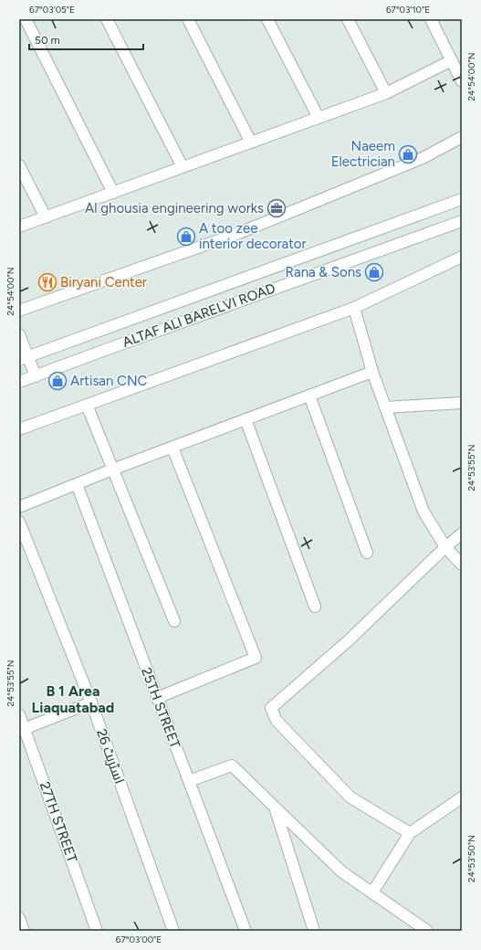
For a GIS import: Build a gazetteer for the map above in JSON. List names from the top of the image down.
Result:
{
  "streets": {
    "street": [
      "ALTAF ALI BARELVI ROAD",
      "25TH STREET",
      "اسٹریٹ 26",
      "27TH STREET"
    ]
  },
  "districts": ["B 1 Area Liaquatabad"],
  "places": {
    "shop": [
      "Naeem Electrician",
      "A too zee interior decorator",
      "Rana & Sons",
      "Artisan CNC"
    ],
    "office": ["Al ghousia engineering works"],
    "restaurant": ["Biryani Center"]
  },
  "scale_bar": "50 m",
  "coordinates": [
    "67°03'05\"E",
    "67°03'10\"E",
    "24°54'00\"N",
    "24°53'55\"N",
    "24°53'50\"N",
    "67°03'00\"E"
  ]
}
